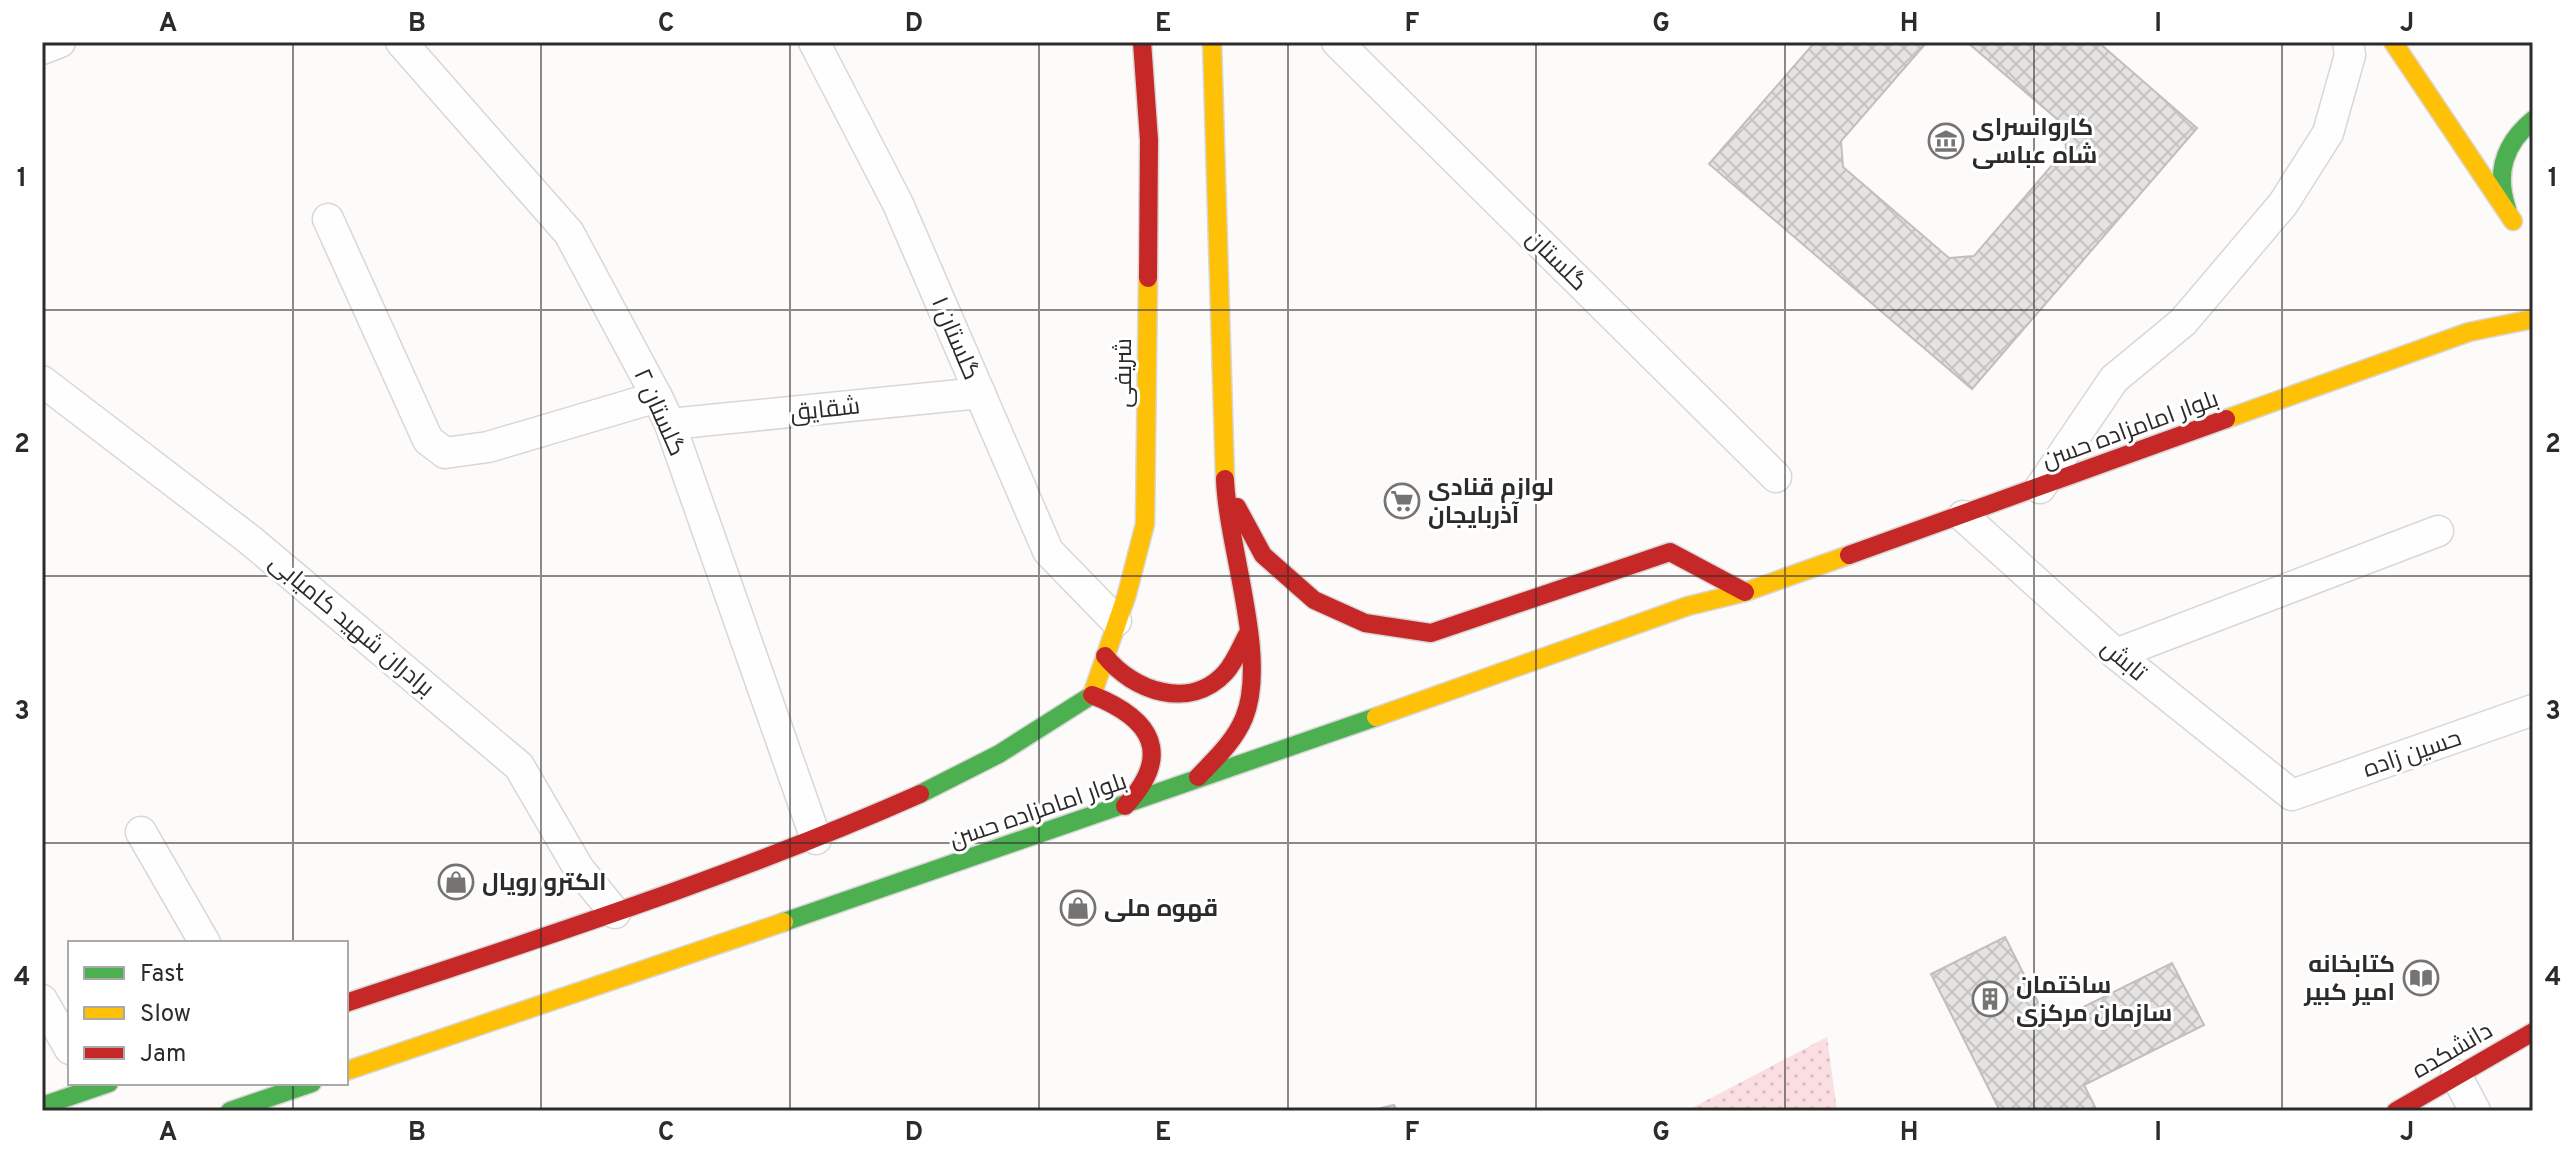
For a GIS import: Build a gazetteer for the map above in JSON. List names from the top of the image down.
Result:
{
  "streets": {
    "main road": ["شریفی", "بلوار امامزاده حسن", "دانشکده"],
    "street": [
      "گلستان",
      "گلستان ۱",
      "شقایق",
      "گلستان ۲",
      "برادران شهید کامیابی",
      "تابش",
      "حسین زاده"
    ]
  },
  "crossings": [
    ["گلستان ۱", "شریفی"],
    ["گلستان ۱", "شقایق"],
    ["شقایق", "گلستان ۲"],
    ["بلوار امامزاده حسن", "تابش"],
    ["تابش", "حسین زاده"]
  ],
  "places": {
    "museum": ["کاروانسرای شاه عباسی"],
    "supermarket": ["لوازم قنادی آذربایجان"],
    "shop": ["الکترو رویال", "قهوه ملی"],
    "library": ["کتابخانه امیر کبیر"],
    "building": ["ساختمان سازمان مرکزی"]
  },
  "legend": ["Fast", "Slow", "Jam"],
  "grid": {
    "columns": [
      "A",
      "B",
      "C",
      "D",
      "E",
      "F",
      "G",
      "H",
      "I",
      "J"
    ],
    "rows": [
      "1",
      "2",
      "3",
      "4"
    ]
  }
}
